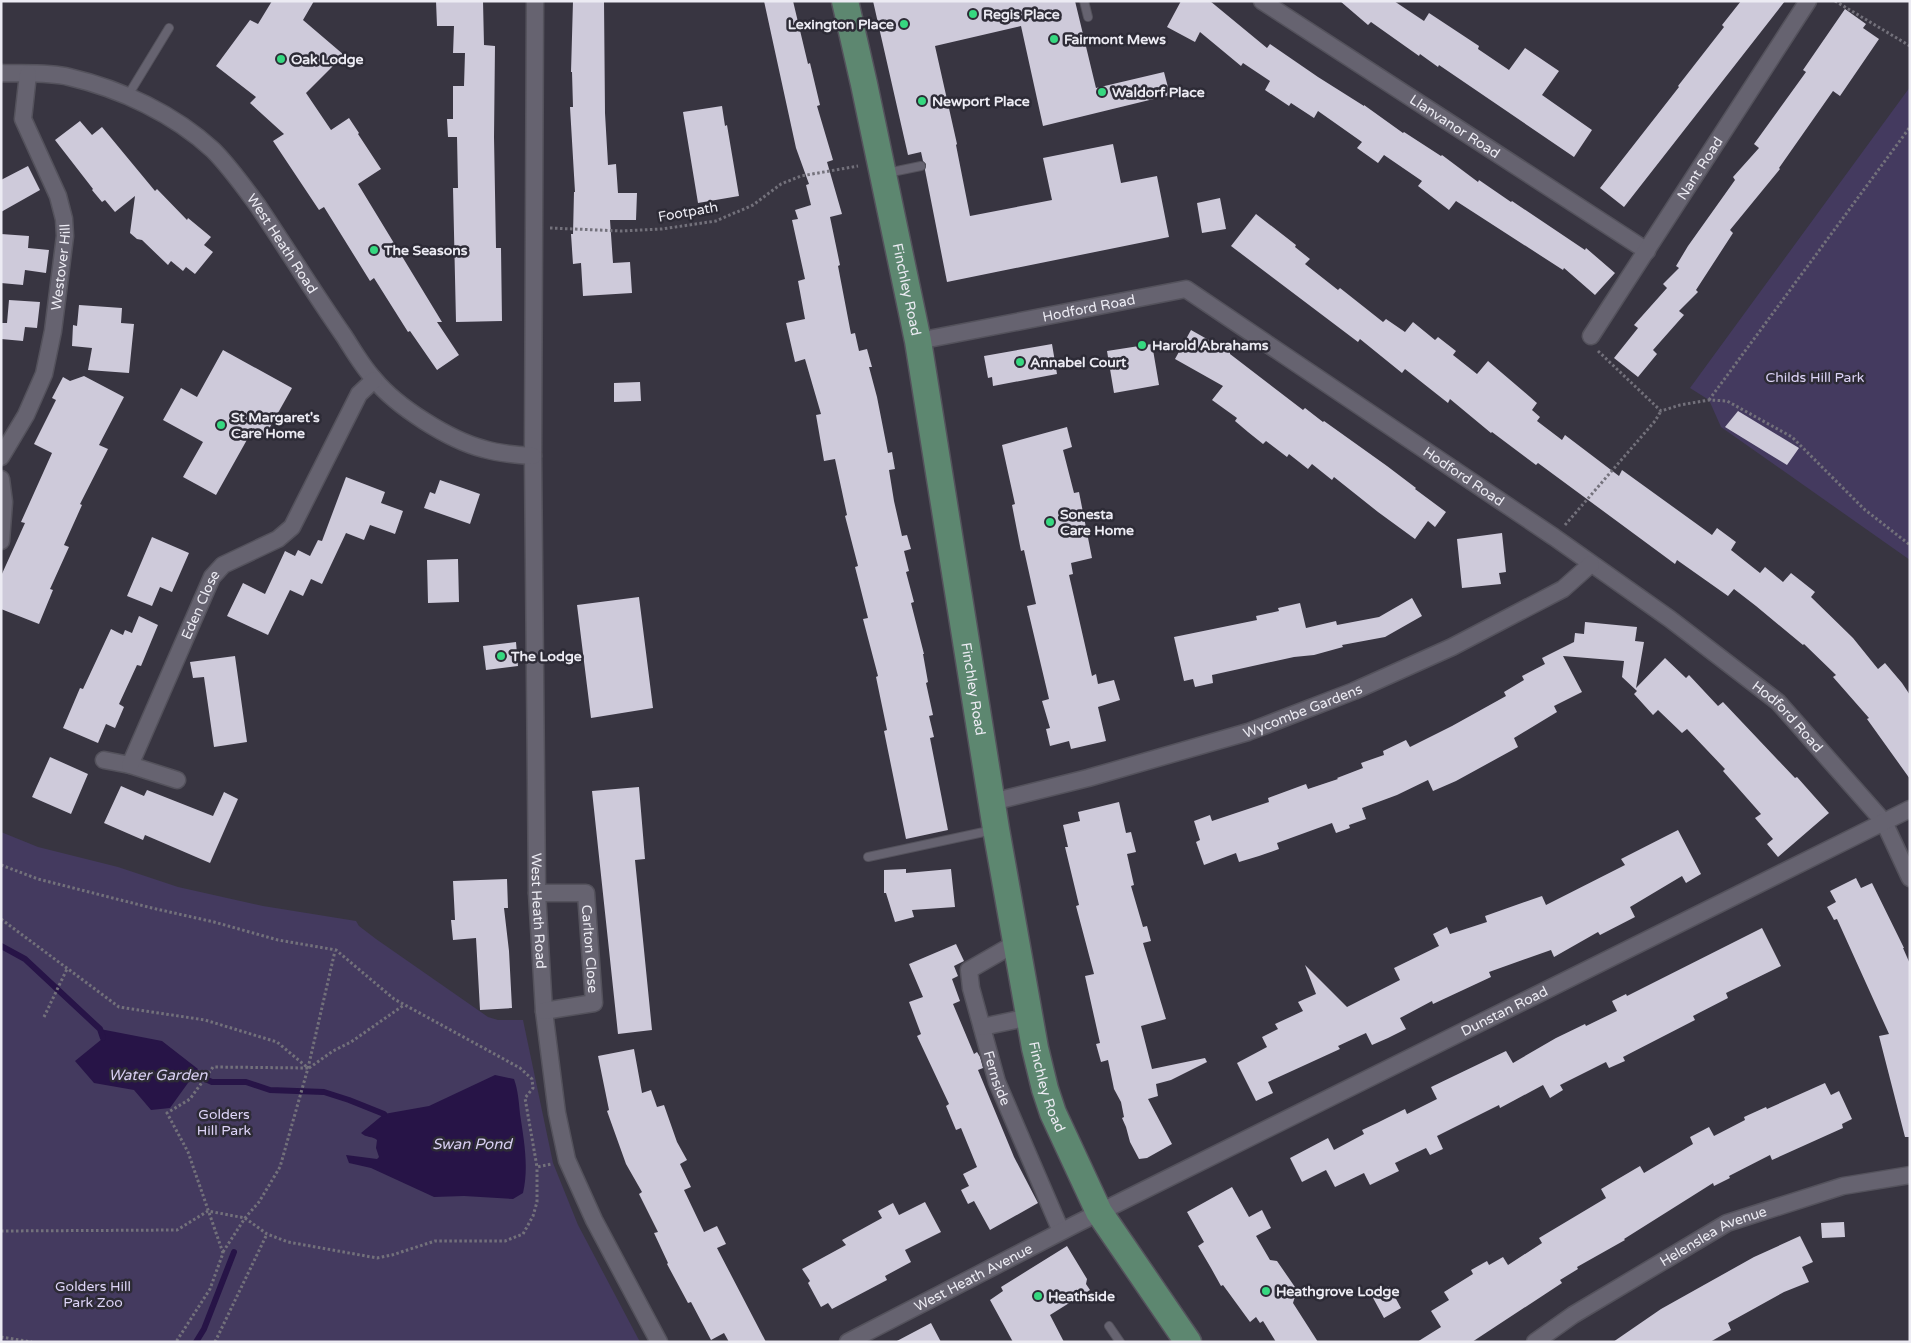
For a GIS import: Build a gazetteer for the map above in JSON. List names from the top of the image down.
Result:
{
  "streets": {
    "main road": ["Finchley Road"],
    "street": [
      "Llanvanor Road",
      "Nant Road",
      "West Heath Road",
      "Westover Hill",
      "Hodford Road",
      "Eden Close",
      "Wycombe Gardens",
      "Carlton Close",
      "Dunstan Road",
      "Fernside",
      "Helenslea Avenue",
      "West Heath Avenue"
    ],
    "path": ["Footpath"]
  },
  "crossings": [
    ["Llanvanor Road", "Nant Road"],
    ["Footpath", "West Heath Road"],
    ["Footpath", "Finchley Road"],
    ["West Heath Road", "Westover Hill"],
    ["West Heath Road", "Eden Close"],
    ["West Heath Road", "Carlton Close"],
    ["Finchley Road", "Hodford Road"],
    ["Finchley Road", "Wycombe Gardens"],
    ["Finchley Road", "Dunstan Road"],
    ["Finchley Road", "Fernside"],
    ["Finchley Road", "West Heath Avenue"],
    ["Hodford Road", "Wycombe Gardens"],
    ["Hodford Road", "Dunstan Road"],
    ["Dunstan Road", "West Heath Avenue"],
    ["Fernside", "West Heath Avenue"]
  ],
  "water": ["Water Garden", "Swan Pond"],
  "parks": ["Childs Hill Park", "Golders Hill Park", "Golders Hill Park Zoo"],
  "places": [
    "Regis Place",
    "Lexington Place",
    "Fairmont Mews",
    "Oak Lodge",
    "Waldorf Place",
    "Newport Place",
    "The Seasons",
    "Harold Abrahams",
    "Annabel Court",
    "St Margaret's Care Home",
    "Sonesta Care Home",
    "The Lodge",
    "Heathgrove Lodge",
    "Heathside"
  ]
}
